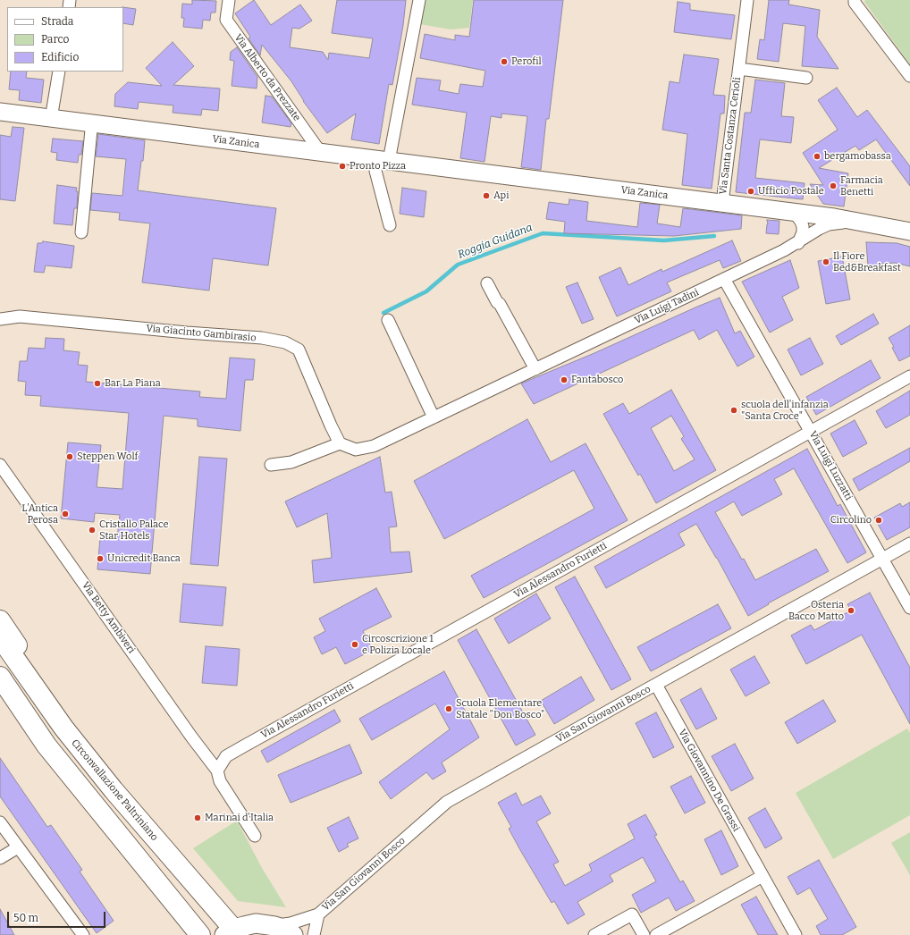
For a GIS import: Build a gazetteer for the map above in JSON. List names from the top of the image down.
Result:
{
  "streets": {
    "highway": ["Circonvallazione Paltriniano"],
    "main road": ["Via Zanica", "Via San Giovanni Bosco"],
    "street": [
      "Via Alberto da Prezzate",
      "Via Santa Costanza Cerioli",
      "Via Luigi Tadini",
      "Via Giacinto Gambirasio",
      "Via Luigi Luzzatti",
      "Via Alessandro Furietti",
      "Via Betty Ambiveri",
      "Via Giovannino De Grassi"
    ]
  },
  "crossings": [
    ["Via Alberto da Prezzate", "Via Zanica"],
    ["Via Santa Costanza Cerioli", "Via Zanica"],
    ["Via Zanica", "Via Luigi Tadini"],
    ["Via Luigi Tadini", "Via Giacinto Gambirasio"],
    ["Via Luigi Tadini", "Via Luigi Luzzatti"],
    ["Via Luigi Luzzatti", "Via Alessandro Furietti"],
    ["Via Luigi Luzzatti", "Via San Giovanni Bosco"],
    ["Via Alessandro Furietti", "Via Betty Ambiveri"],
    ["Via San Giovanni Bosco", "Via Giovannino De Grassi"],
    ["Via San Giovanni Bosco", "Circonvallazione Paltriniano"]
  ],
  "water": ["Roggia Guidana"],
  "places": [
    "Perofil",
    "bergamobassa",
    "Pronto Pizza",
    "Farmacia Benetti",
    "Ufficio Postale",
    "Api",
    "Il Fiore Bed&Breakfast",
    "Fantabosco",
    "Bar La Piana",
    "scuola dell'infanzia \"Santa Croce\"",
    "Steppen Wolf",
    "L'Antica Perosa",
    "Circolino",
    "Cristallo Palace Star Hotels",
    "Unicredit Banca",
    "Osteria Bacco Matto",
    "Circoscrizione 1 e Polizia Locale",
    "Scuola Elementare Statale \"Don Bosco\"",
    "Marinai d'Italia"
  ],
  "legend": ["Strada", "Parco", "Edificio"],
  "scale_bar": "50 m"
}
